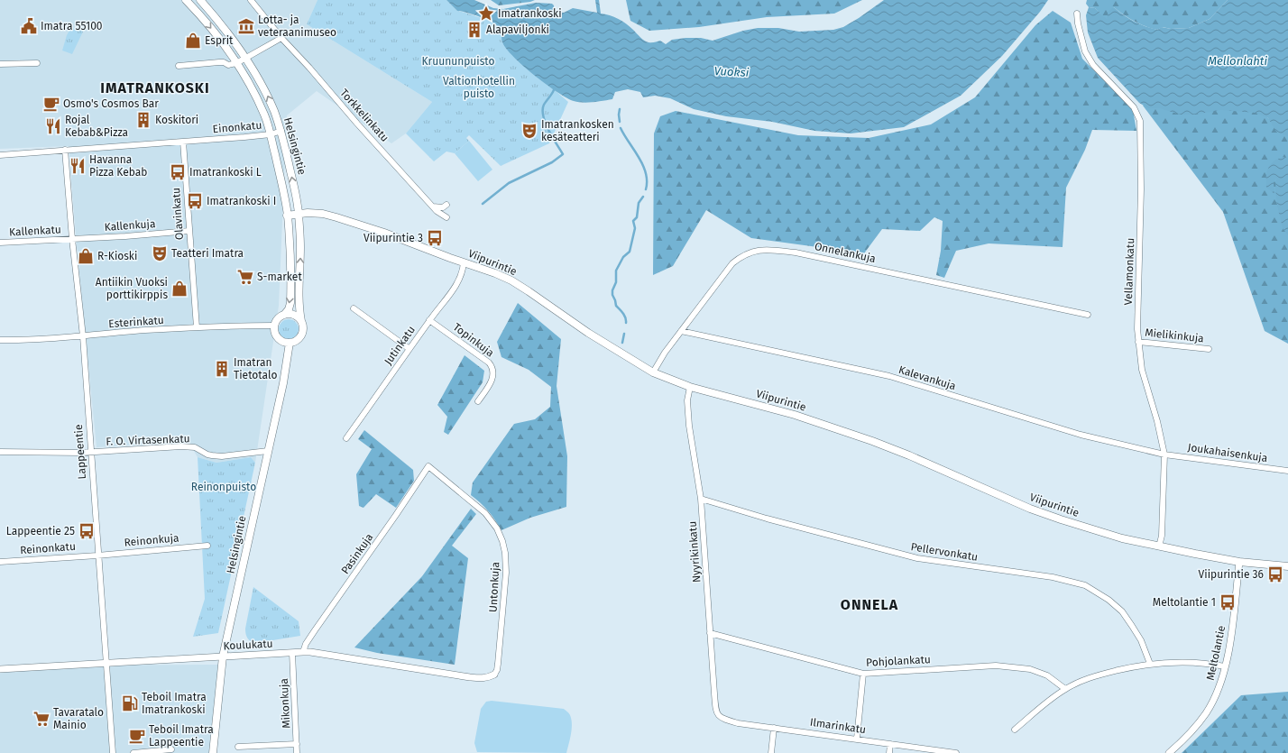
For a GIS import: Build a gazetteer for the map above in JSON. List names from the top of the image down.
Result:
{
  "streets": {
    "main road": ["Helsingintie", "Viipurintie"],
    "street": [
      "Torkkelinkatu",
      "Einonkatu",
      "Olavinkatu",
      "Kallenkuja",
      "Kallenkatu",
      "Onnelankuja",
      "Vellamonkatu",
      "Esterinkatu",
      "Mielikinkuja",
      "Topinkuja",
      "Jutinkatu",
      "Kalevankuja",
      "F. O. Virtasenkatu",
      "Lappeentie",
      "Joukahaisenkuja",
      "Reinonkuja",
      "Reinonkatu",
      "Nyyrikinkatu",
      "Pellervonkatu",
      "Pasinkuja",
      "Untonkuja",
      "Koulukatu",
      "Meltolantie",
      "Pohjolankatu",
      "Mikonkuja",
      "Ilmarinkatu"
    ]
  },
  "crossings": [
    ["Einonkatu", "Helsingintie"],
    ["Einonkatu", "Olavinkatu"],
    ["Einonkatu", "Lappeentie"],
    ["Helsingintie", "Viipurintie"],
    ["Helsingintie", "Esterinkatu"],
    ["Helsingintie", "F. O. Virtasenkatu"],
    ["Helsingintie", "Koulukatu"],
    ["Olavinkatu", "Kallenkuja"],
    ["Olavinkatu", "Esterinkatu"],
    ["Kallenkuja", "Kallenkatu"],
    ["Kallenkuja", "Lappeentie"],
    ["Kallenkatu", "Lappeentie"],
    ["Onnelankuja", "Viipurintie"],
    ["Onnelankuja", "Kalevankuja"],
    ["Viipurintie", "Vellamonkatu"],
    ["Viipurintie", "Jutinkatu"],
    ["Viipurintie", "Nyyrikinkatu"],
    ["Viipurintie", "Meltolantie"],
    ["Vellamonkatu", "Mielikinkuja"],
    ["Vellamonkatu", "Kalevankuja"],
    ["Vellamonkatu", "Joukahaisenkuja"],
    ["Esterinkatu", "Lappeentie"],
    ["Topinkuja", "Jutinkatu"],
    ["Kalevankuja", "Joukahaisenkuja"],
    ["F. O. Virtasenkatu", "Lappeentie"],
    ["Lappeentie", "Reinonkuja"],
    ["Lappeentie", "Reinonkatu"],
    ["Lappeentie", "Koulukatu"],
    ["Reinonkuja", "Reinonkatu"],
    ["Nyyrikinkatu", "Pellervonkatu"],
    ["Nyyrikinkatu", "Pohjolankatu"],
    ["Nyyrikinkatu", "Ilmarinkatu"],
    ["Pasinkuja", "Untonkuja"],
    ["Pasinkuja", "Koulukatu"],
    ["Untonkuja", "Koulukatu"],
    ["Koulukatu", "Mikonkuja"]
  ],
  "districts": ["IMATRANKOSKI", "ONNELA"],
  "water": ["Mellonlahti", "Vuoksi"],
  "parks": ["Kruununpuisto", "Valtionhotellin puisto", "Reinonpuisto"],
  "places": {
    "place": ["Imatrankoski"],
    "public building": ["Imatra 55100"],
    "museum": ["Lotta- ja veteraanimuseo"],
    "building": ["Alapaviljonki", "Koskitori", "Imatran Tietotalo"],
    "shop": ["Esprit", "R-Kioski", "Antiikin Vuoksi porttikirppis"],
    "cafe": ["Osmo's Cosmos Bar", "Teboil Imatra Lappeentie"],
    "restaurant": ["Rojal Kebab&Pizza", "Havanna Pizza Kebab"],
    "theatre": ["Imatrankosken kesäteatteri", "Teatteri Imatra"],
    "bus stop": [
      "Imatrankoski L",
      "Imatrankoski I",
      "Viipurintie 3",
      "Lappeentie 25",
      "Viipurintie 36",
      "Meltolantie 1"
    ],
    "supermarket": ["S-market", "Tavaratalo Mainio"],
    "fuel station": ["Teboil Imatra Imatrankoski"]
  }
}
